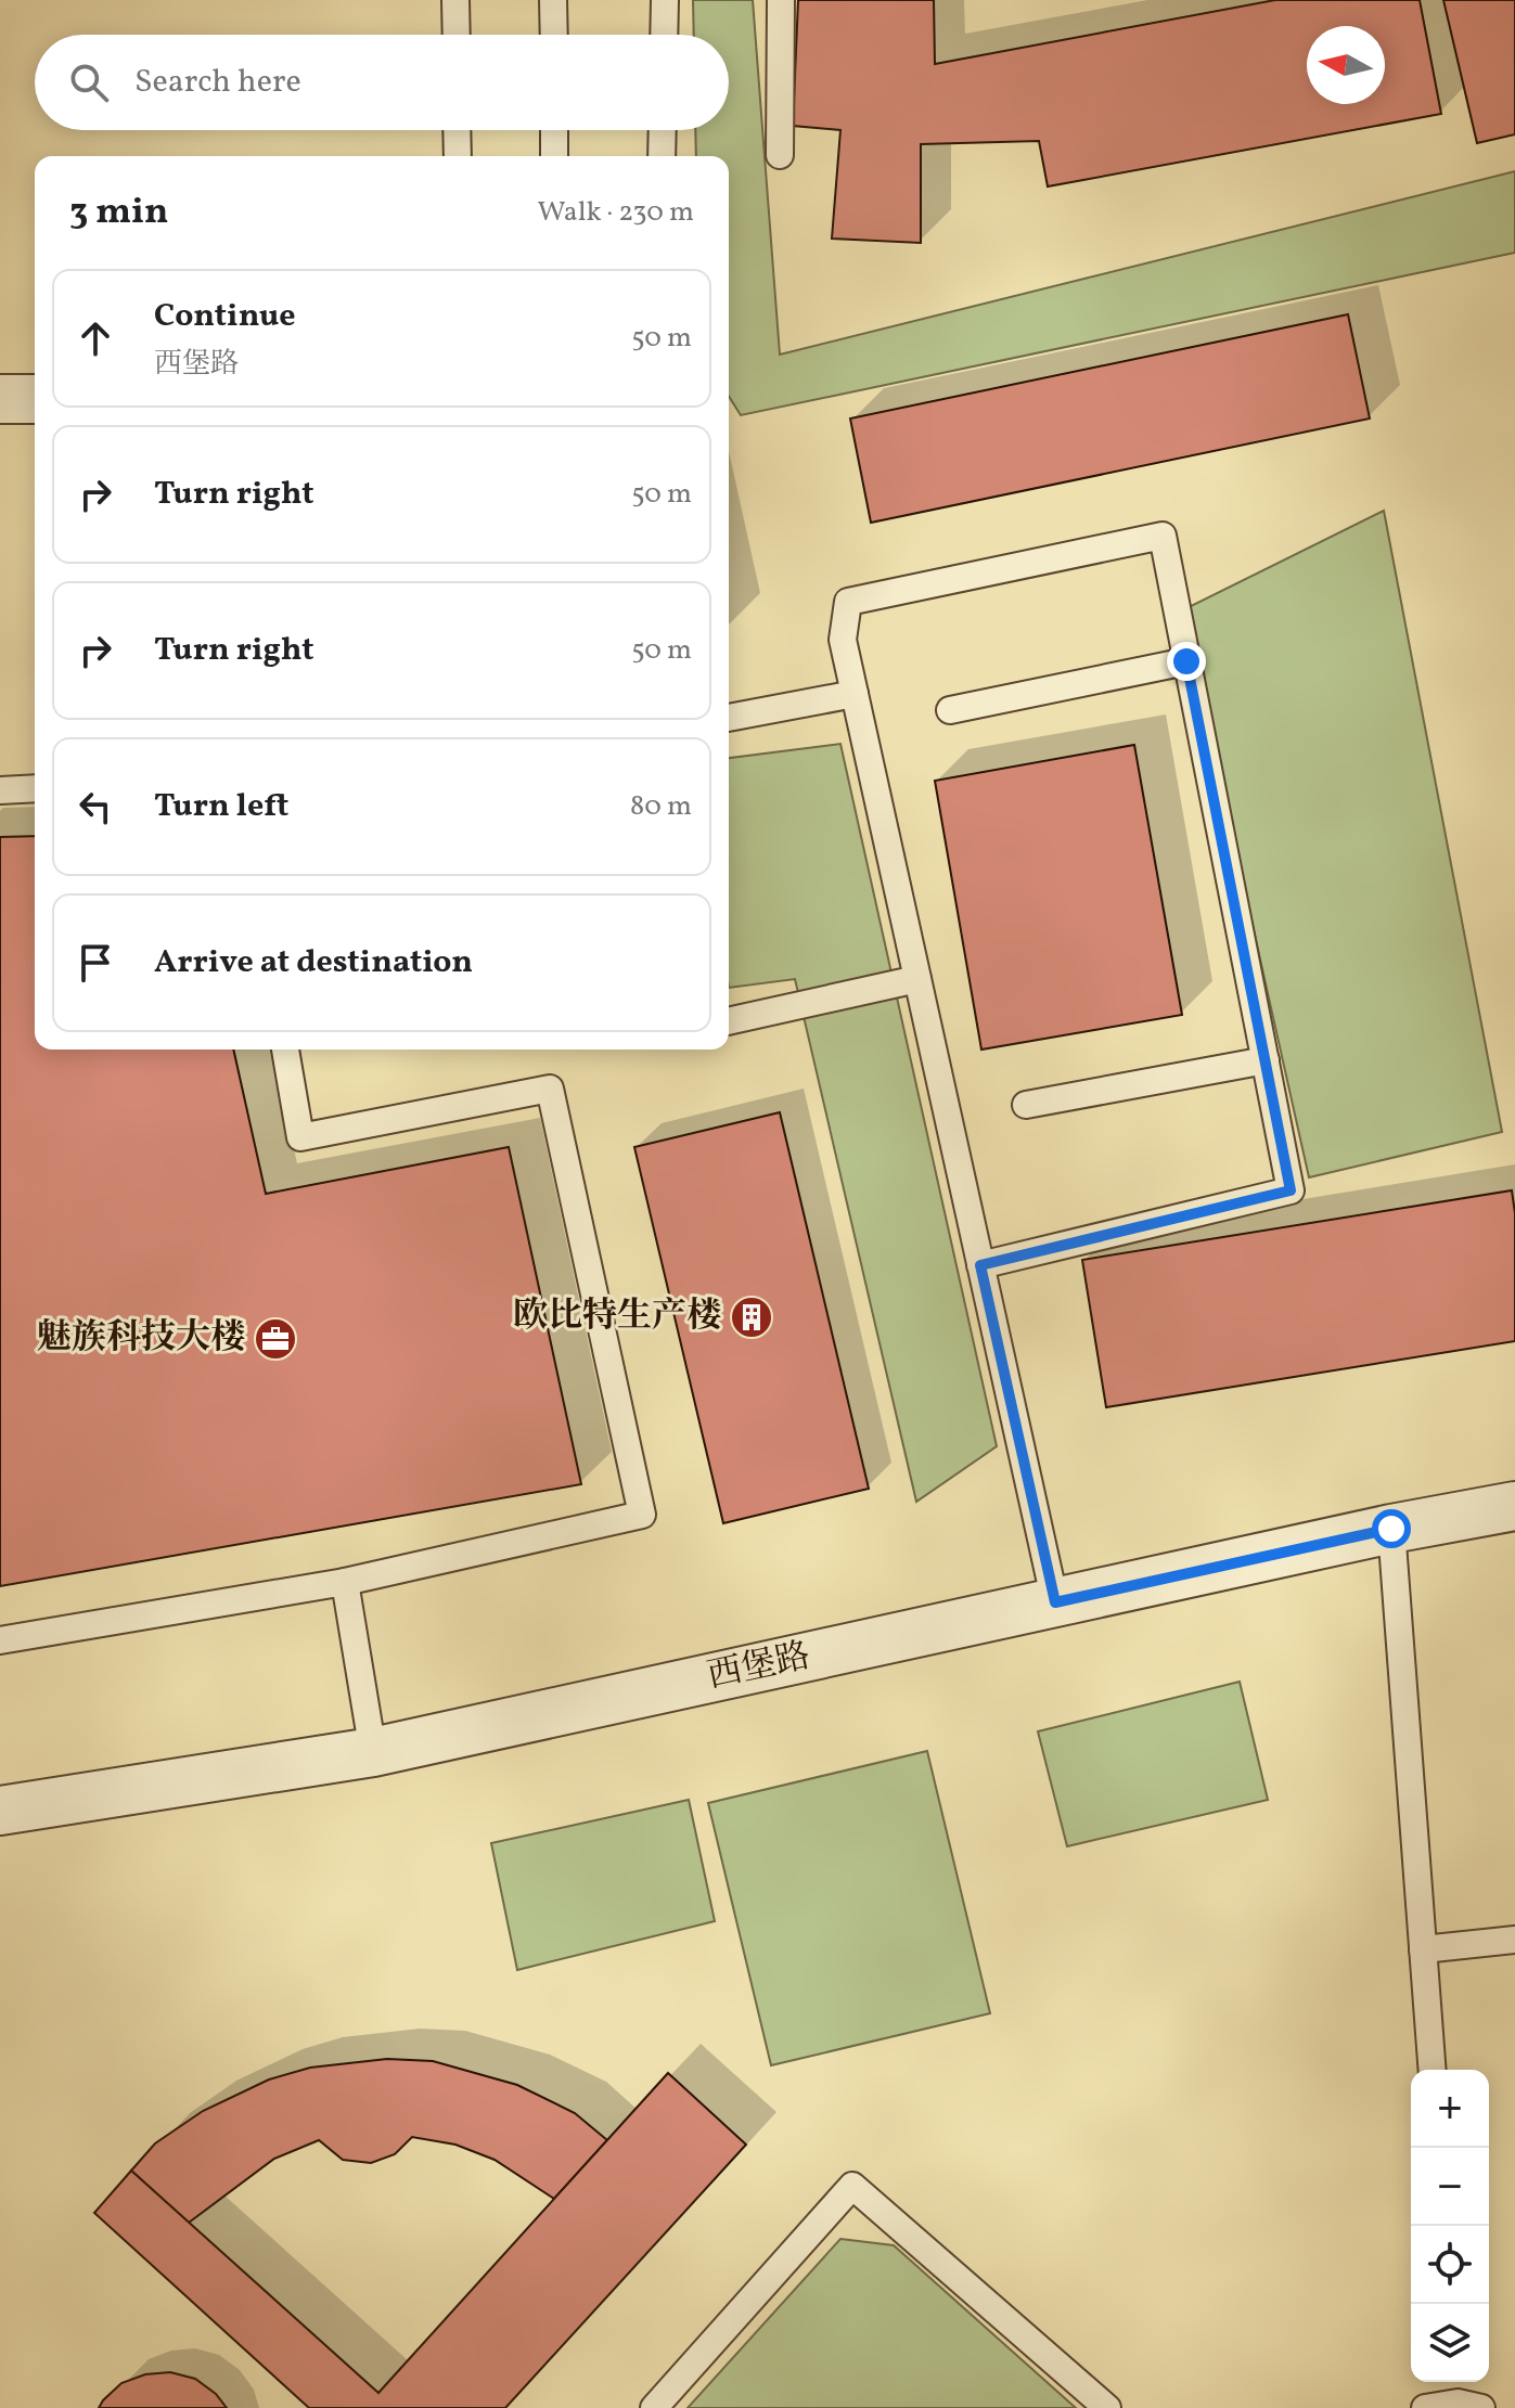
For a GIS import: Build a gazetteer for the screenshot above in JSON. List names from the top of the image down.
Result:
{
  "streets": {
    "street": ["西堡路"]
  },
  "places": {
    "building": ["欧比特生产楼"],
    "office": ["魅族科技大楼"]
  },
  "north": "left",
  "page": {
    "search": "Search here",
    "heading": ["3 min", "Walk · 230 m"],
    "list": [
      ["Continue", "西堡路", "50 m"],
      ["Turn right", "50 m"],
      ["Turn right", "50 m"],
      ["Turn left", "80 m"],
      "Arrive at destination"
    ],
    "map_buttons": ["+", "−"]
  }
}
